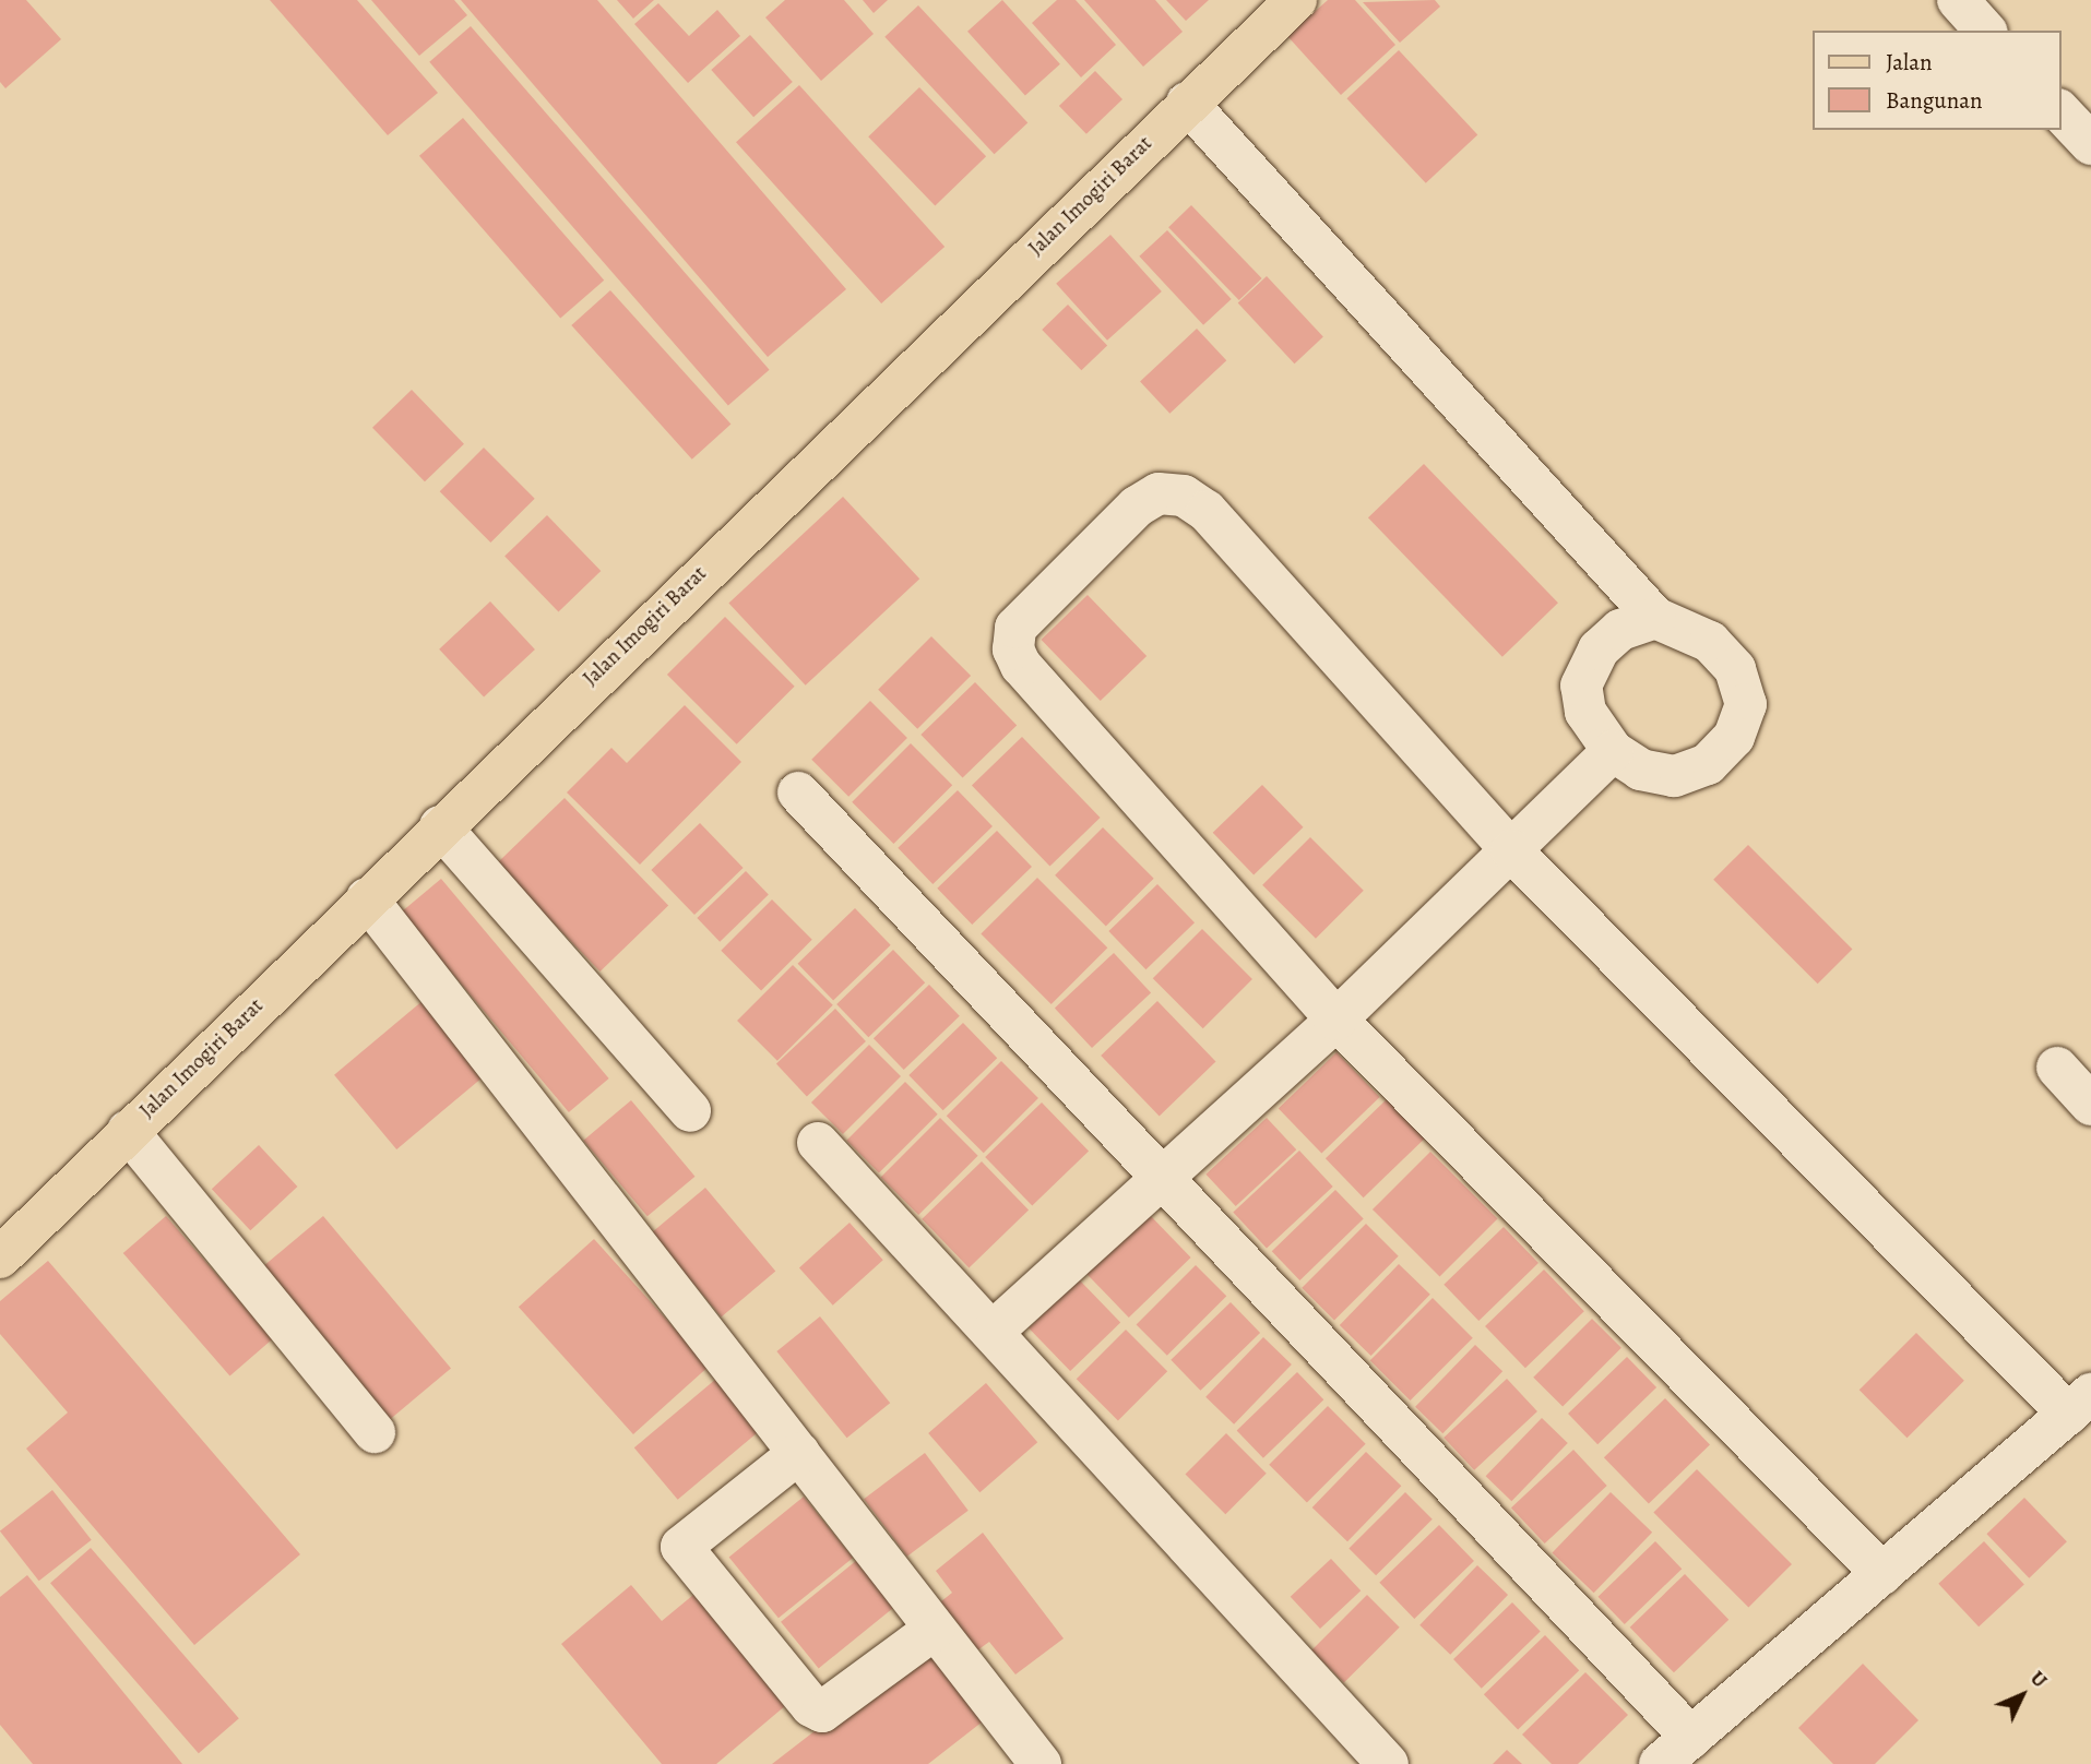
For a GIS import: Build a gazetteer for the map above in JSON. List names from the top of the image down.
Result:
{
  "streets": {
    "main road": ["Jalan Imogiri Barat"]
  },
  "legend": ["Jalan", "Bangunan"],
  "north": "top right"
}
